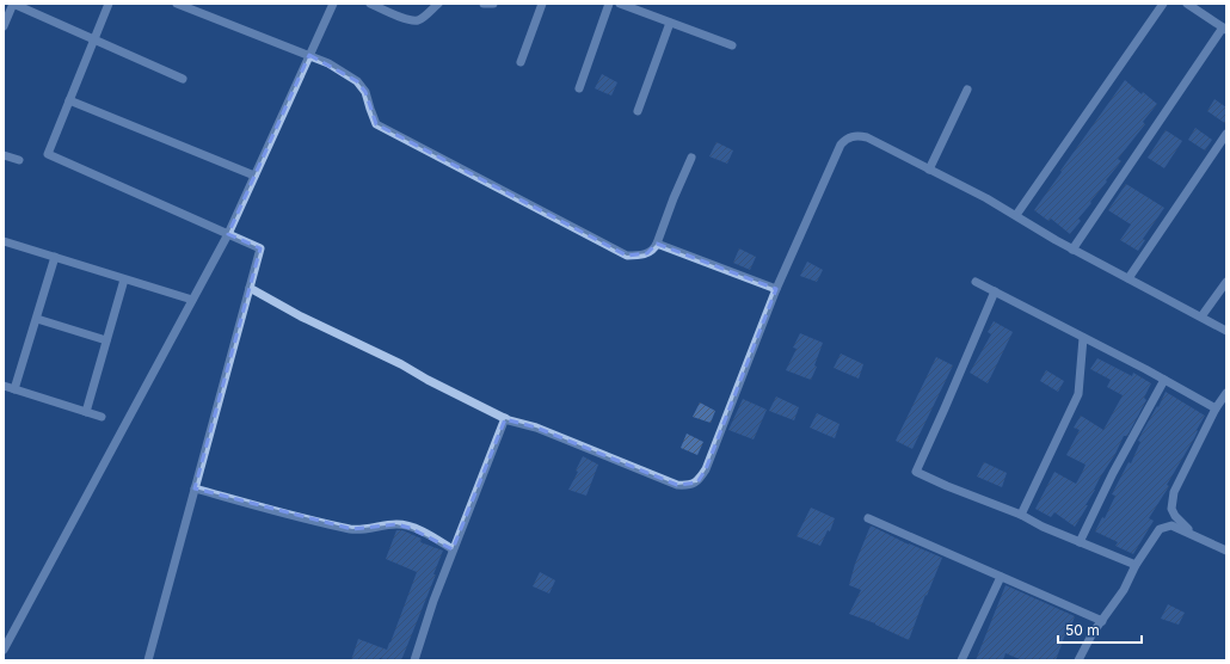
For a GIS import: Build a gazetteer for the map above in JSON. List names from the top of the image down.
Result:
{
  "scale_bar": "50 m"
}
